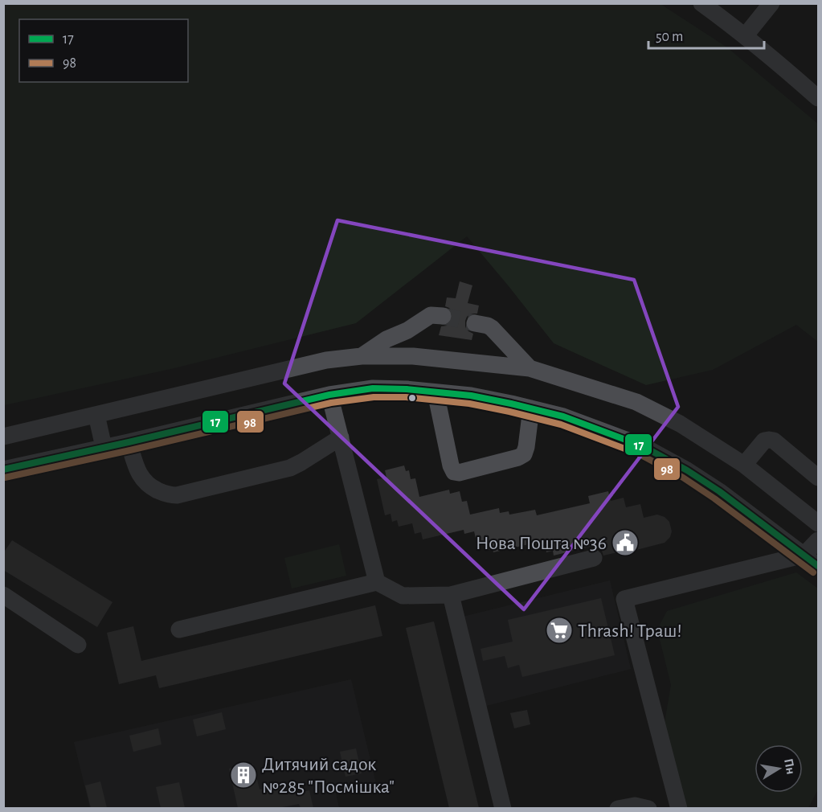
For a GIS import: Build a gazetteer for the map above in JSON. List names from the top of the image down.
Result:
{
  "places": {
    "public building": ["Нова Пошта №36"],
    "supermarket": ["Thrash! Траш!"],
    "building": ["Дитячий садок №285 \"Посмішка\""]
  },
  "lines": ["transit line 17", "transit line 98"],
  "legend": ["17", "98"],
  "scale_bar": "50 m",
  "north": "right"
}
